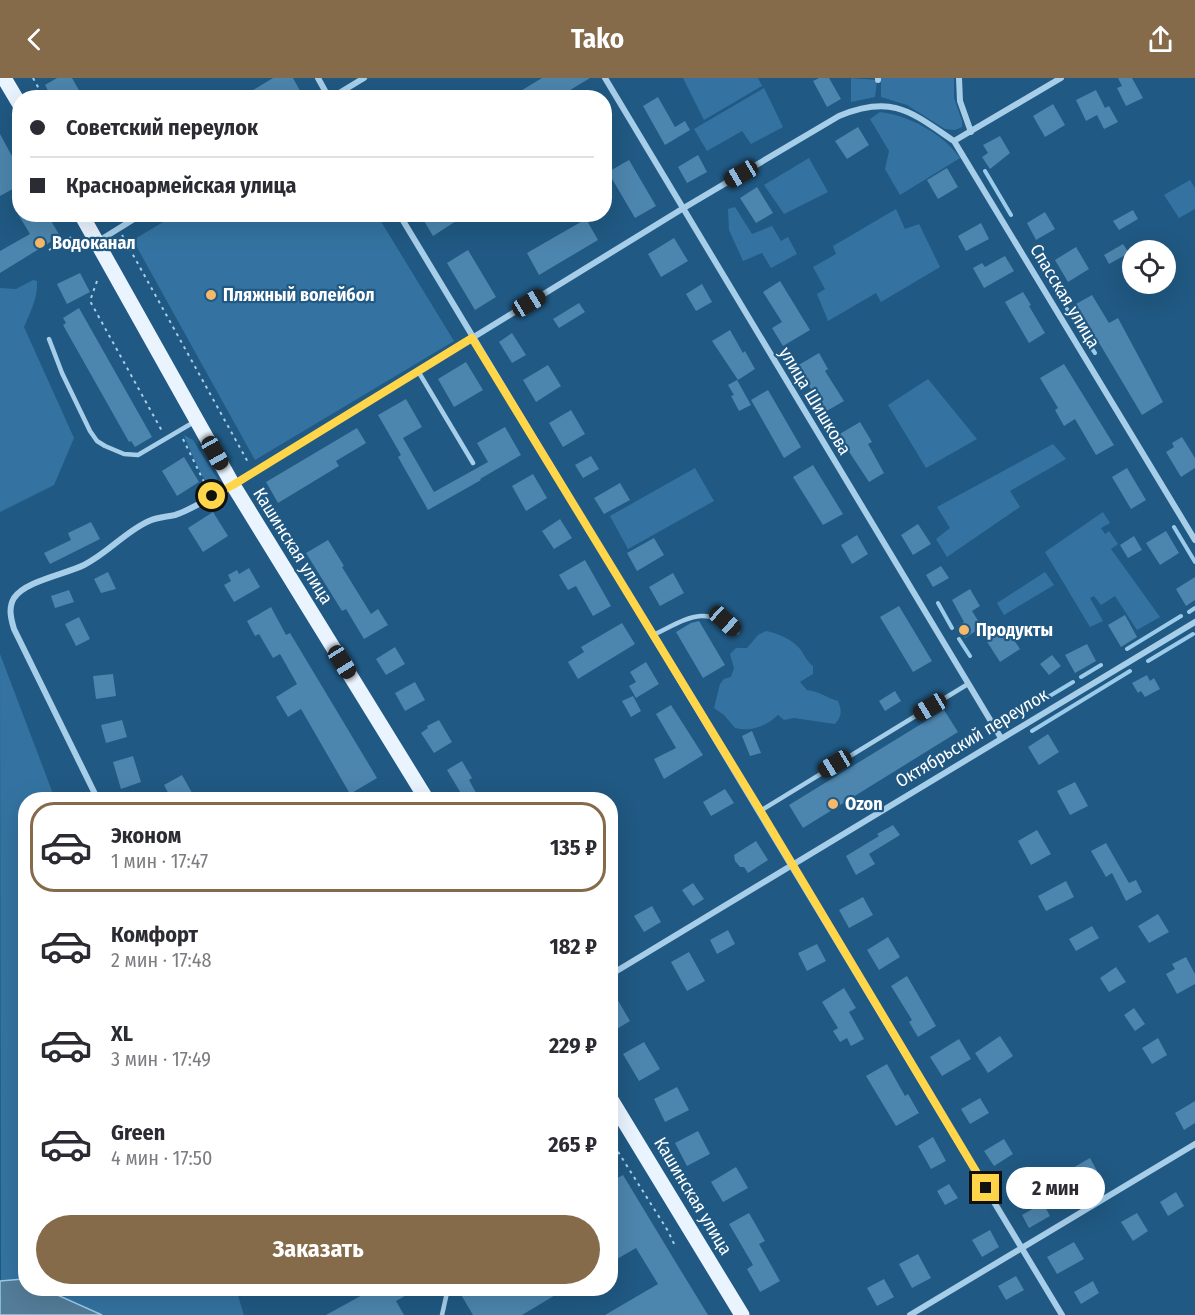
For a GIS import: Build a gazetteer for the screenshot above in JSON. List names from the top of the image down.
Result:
{
  "streets": {
    "main road": ["Кашинская улица"],
    "street": ["Спасская улица", "улица Шишкова", "Октябрьский переулок"]
  },
  "crossings": [
    ["Спасская улица", "улица Шишкова"],
    ["улица Шишкова", "Октябрьский переулок"]
  ],
  "places": [
    "Водоканал",
    "Пляжный волейбол",
    "Продукты",
    "Ozon"
  ],
  "page": {
    "header": "Tako",
    "banner": ["Советский переулок", "Красноармейская улица"],
    "list": [
      {
        "name": "Эконом",
        "note": "1 мин · 17:47",
        "value": "135 ₽"
      },
      {
        "name": "Комфорт",
        "note": "2 мин · 17:48",
        "value": "182 ₽"
      },
      {
        "name": "XL",
        "note": "3 мин · 17:49",
        "value": "229 ₽"
      },
      {
        "name": "Green",
        "note": "4 мин · 17:50",
        "value": "265 ₽"
      }
    ],
    "bubble": "2 мин",
    "buttons": "Заказать"
  }
}
